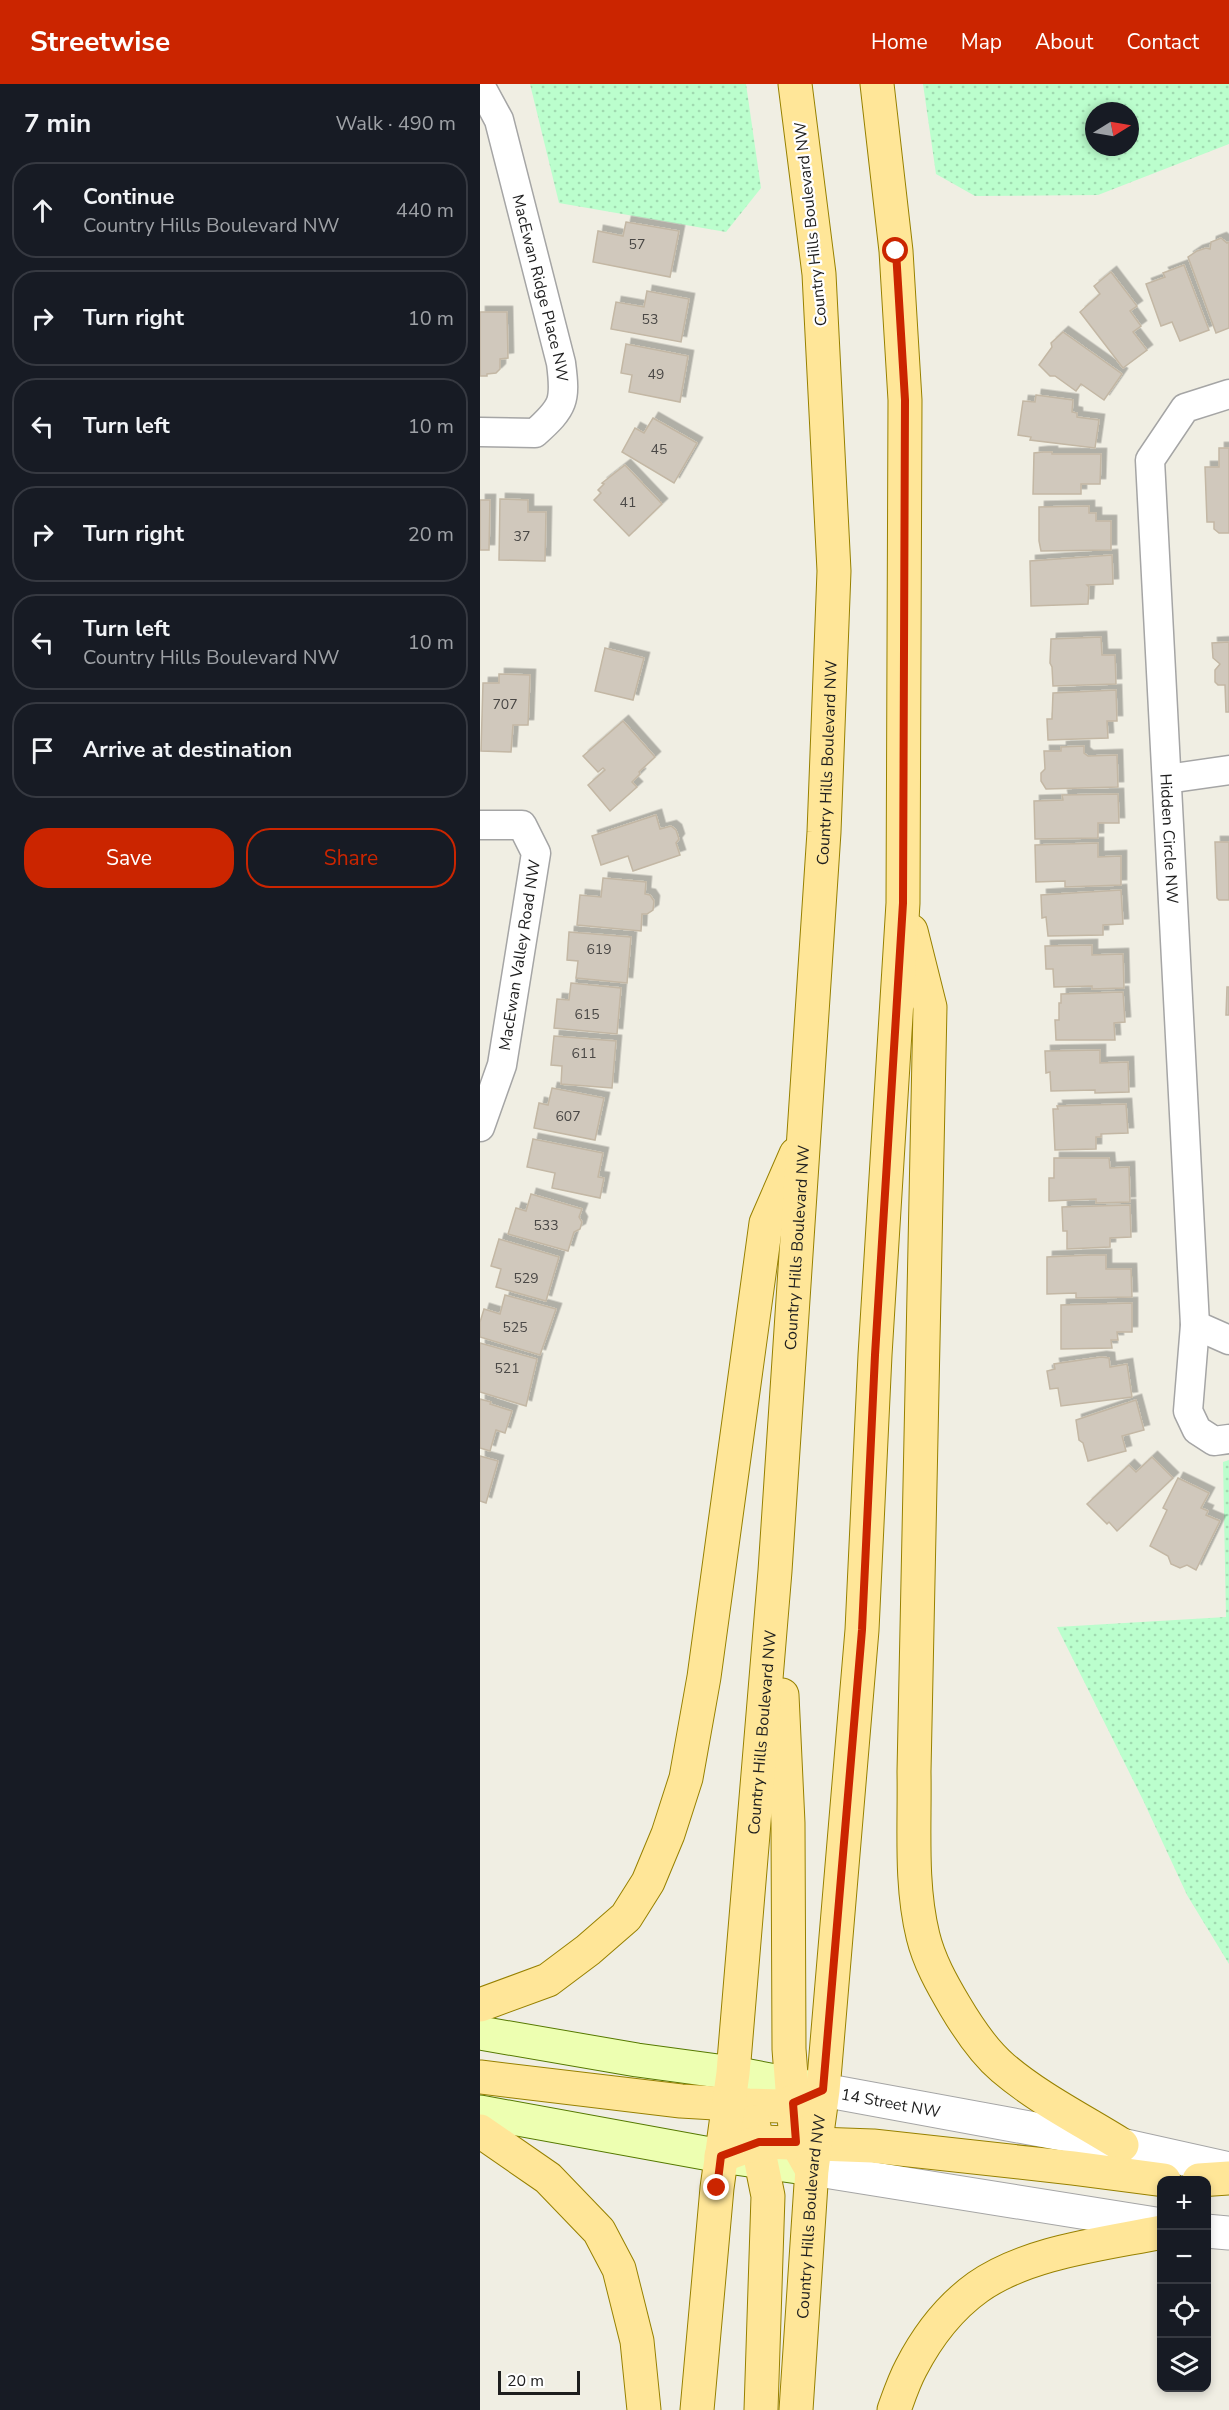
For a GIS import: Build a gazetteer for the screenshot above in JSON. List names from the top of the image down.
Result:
{
  "streets": {
    "main road": ["Country Hills Boulevard NW", "14 Street NW"],
    "street": ["MacEwan Ridge Place NW", "Hidden Circle NW", "MacEwan Valley Road NW"]
  },
  "crossings": [
    ["Country Hills Boulevard NW", "14 Street NW"]
  ],
  "house_numbers": [
    "57",
    "53",
    "49",
    "45",
    "41",
    "37",
    "707",
    "619",
    "615",
    "611",
    "607",
    "533",
    "529",
    "525",
    "521"
  ],
  "scale_bar": "20 m",
  "north": "right",
  "page": {
    "header": "Streetwise",
    "nav": [
      "Home",
      "Map",
      "About",
      "Contact"
    ],
    "heading": ["7 min", "Walk · 490 m"],
    "list": [
      ["Continue", "Country Hills Boulevard NW", "440 m"],
      ["Turn right", "10 m"],
      ["Turn left", "10 m"],
      ["Turn right", "20 m"],
      ["Turn left", "Country Hills Boulevard NW", "10 m"],
      "Arrive at destination"
    ],
    "buttons": ["Save", "Share"],
    "map_buttons": ["+", "−"],
    "scale": "20 m"
  }
}
